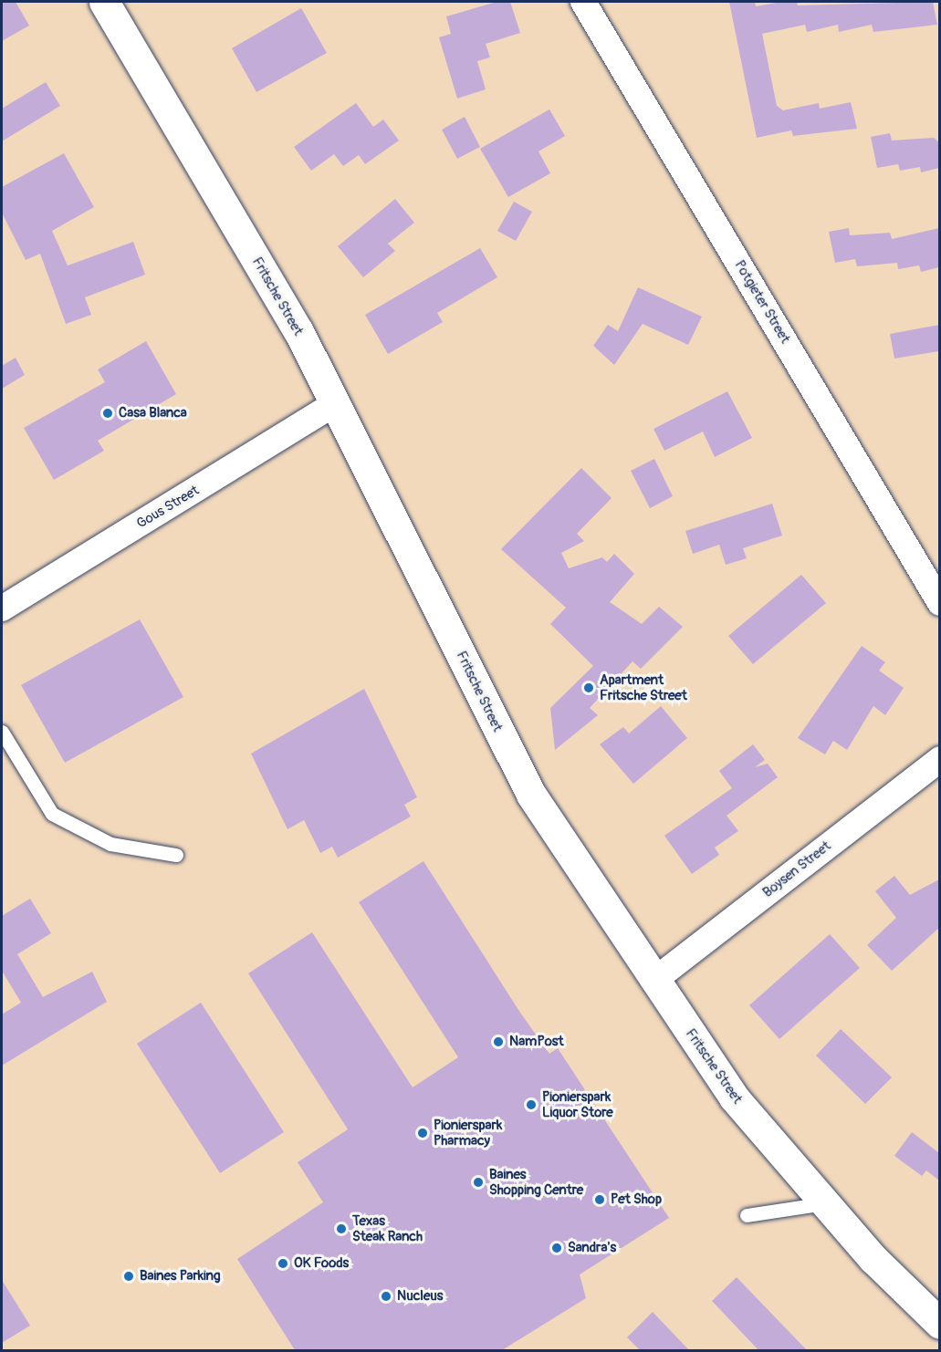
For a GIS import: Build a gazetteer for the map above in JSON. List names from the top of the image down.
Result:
{
  "streets": {
    "street": [
      "Fritsche Street",
      "Potgieter Street",
      "Gous Street",
      "Boysen Street"
    ]
  },
  "crossings": [
    ["Fritsche Street", "Gous Street"],
    ["Fritsche Street", "Boysen Street"]
  ],
  "places": [
    "Casa Blanca",
    "Apartment Fritsche Street",
    "NamPost",
    "Pionierspark Liquor Store",
    "Pionierspark Pharmacy",
    "Baines Shopping Centre",
    "Pet Shop",
    "Texas Steak Ranch",
    "Sandra's",
    "OK Foods",
    "Baines Parking",
    "Nucleus"
  ]
}
